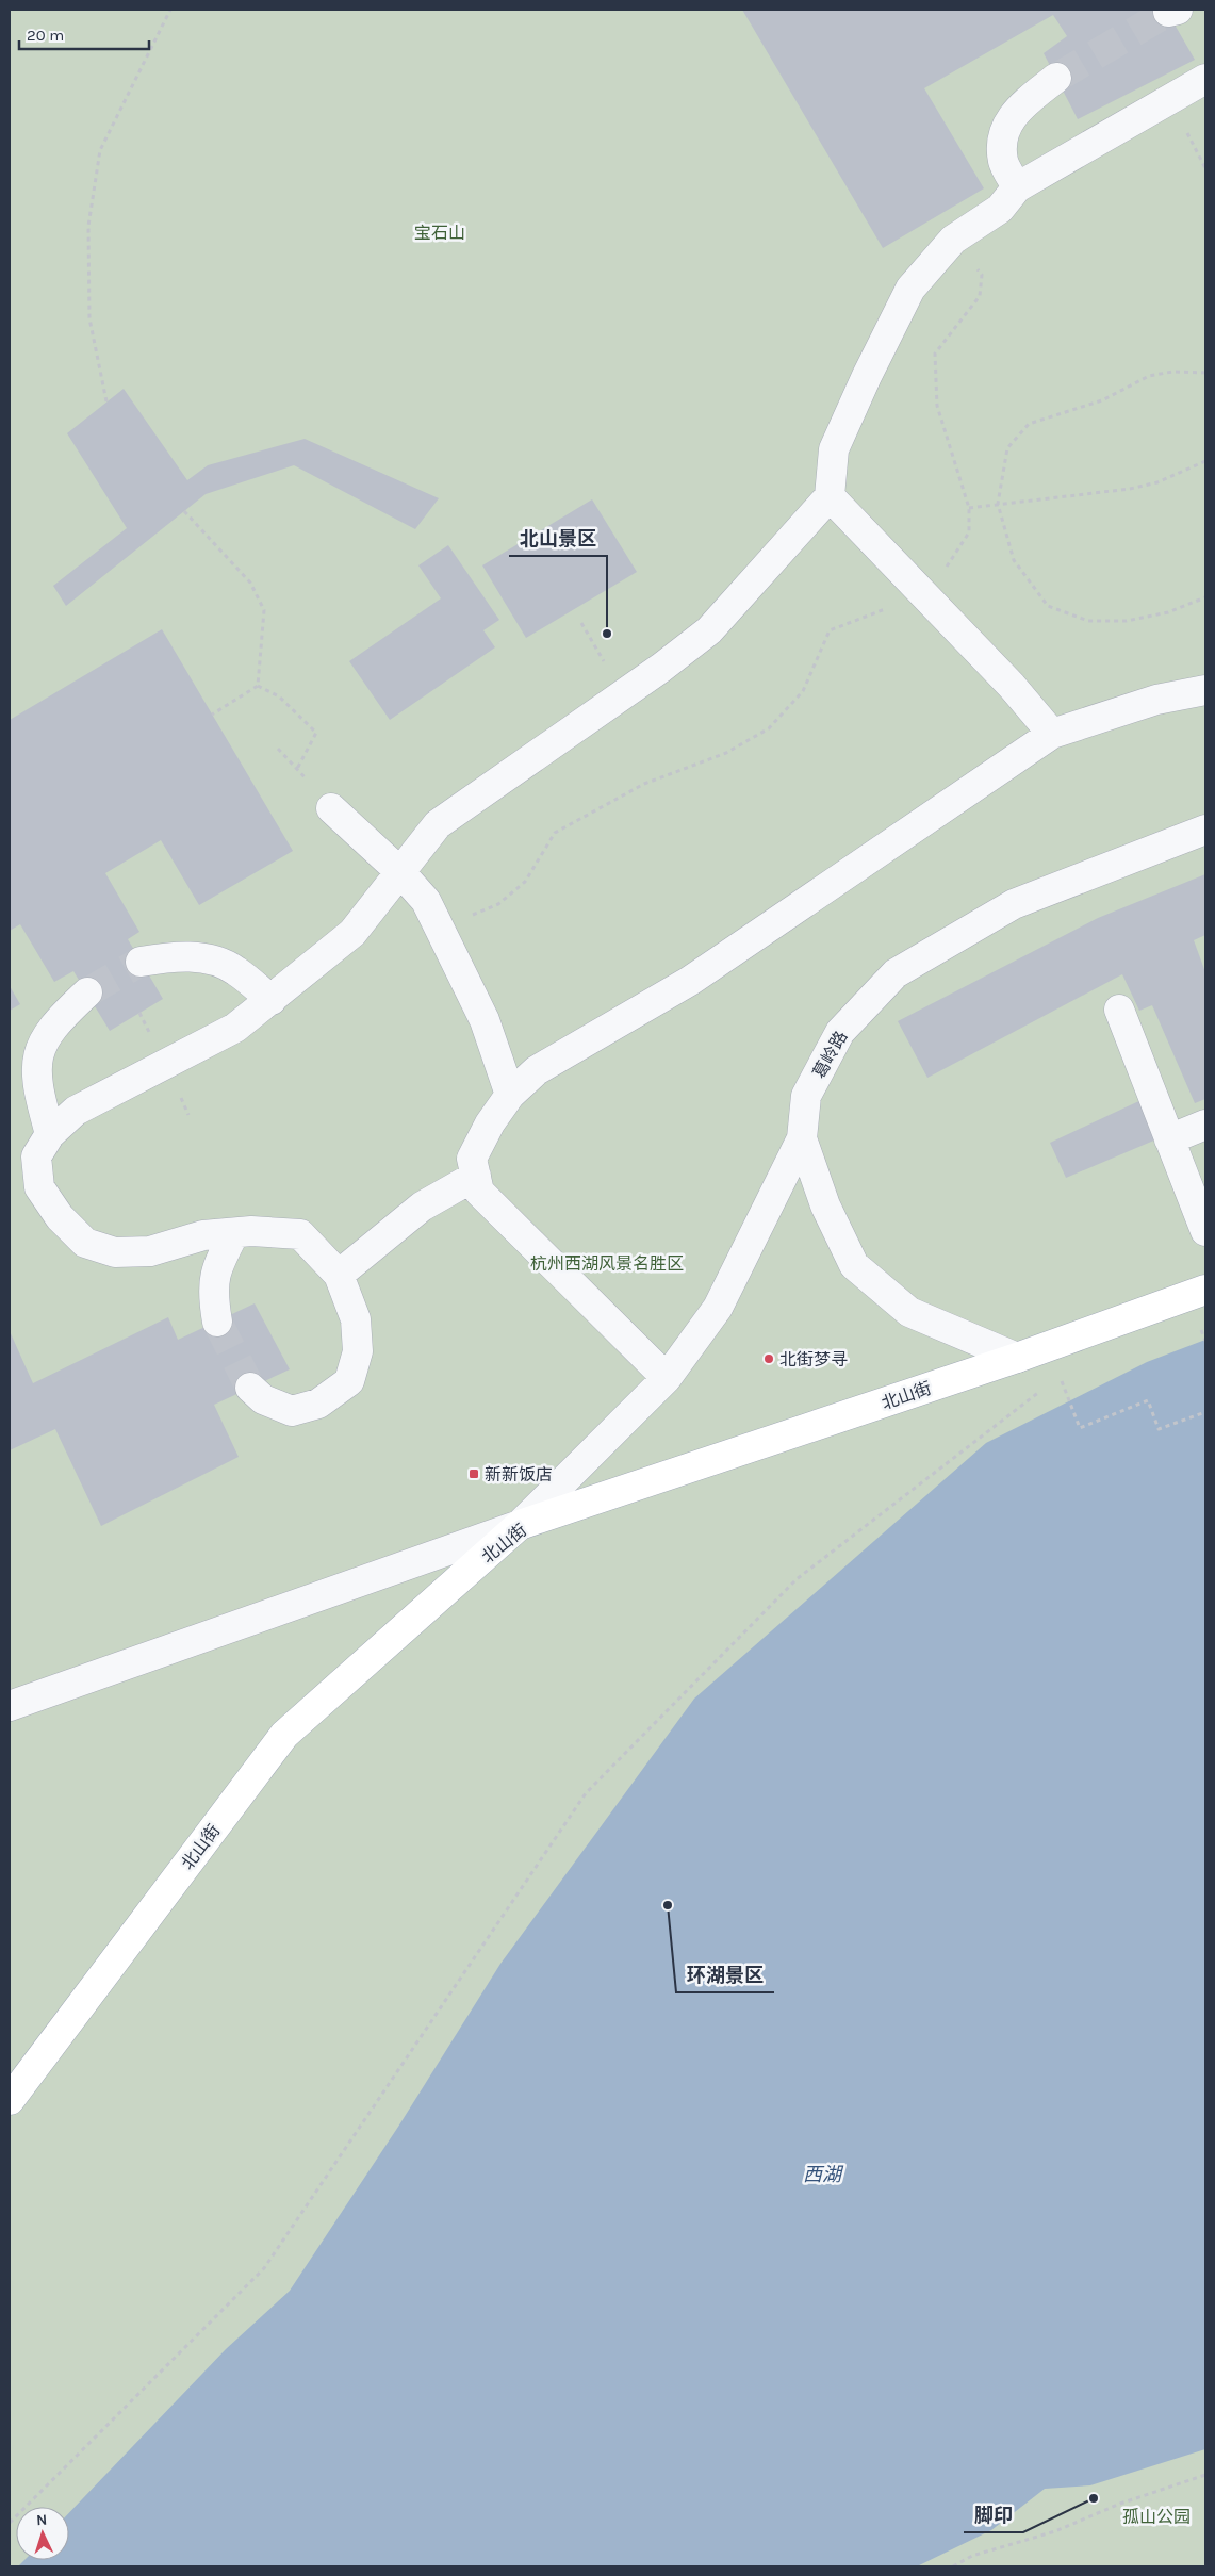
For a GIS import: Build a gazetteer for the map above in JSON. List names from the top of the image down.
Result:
{
  "streets": {
    "main road": ["北山街"],
    "street": ["葛岭路"]
  },
  "crossings": [
    ["葛岭路", "北山街"]
  ],
  "water": ["西湖"],
  "parks": ["宝石山", "杭州西湖风景名胜区", "孤山公园"],
  "places": {
    "other": [
      "北山景区",
      "北街梦寻",
      "环湖景区",
      "脚印"
    ],
    "transit": ["新新饭店"]
  },
  "scale_bar": "20 m",
  "north": "top"
}
